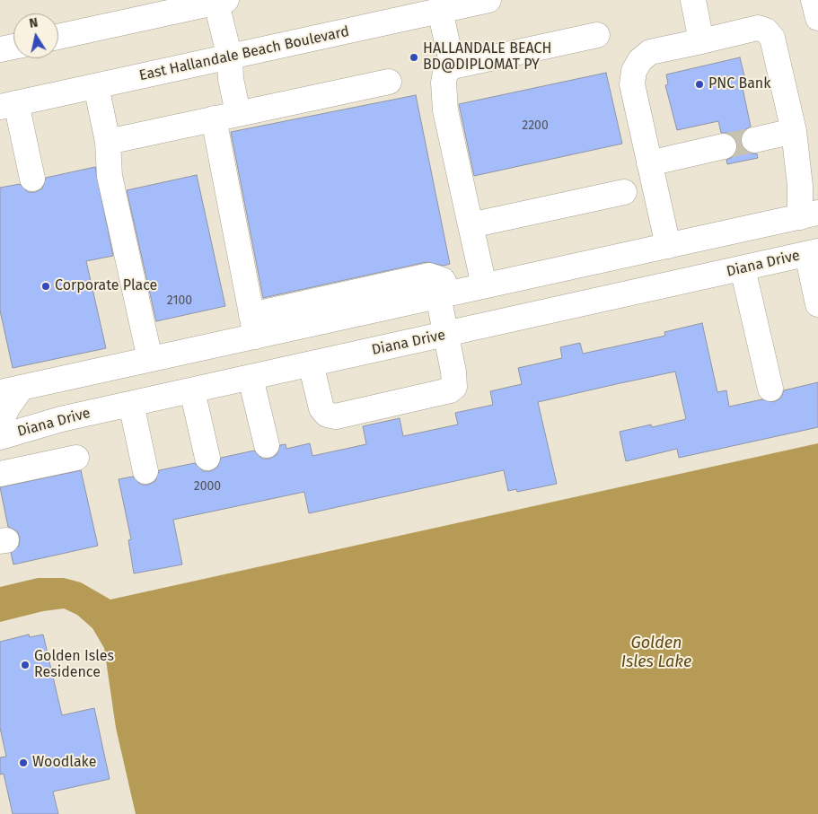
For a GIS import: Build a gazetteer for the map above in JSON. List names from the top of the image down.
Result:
{
  "streets": {
    "street": ["East Hallandale Beach Boulevard", "Diana Drive"]
  },
  "water": ["Golden Isles Lake"],
  "places": [
    "HALLANDALE BEACH BD@DIPLOMAT PY",
    "PNC Bank",
    "Corporate Place",
    "Golden Isles Residence",
    "Woodlake"
  ],
  "house_numbers": ["2200", "2100", "2000"],
  "north": "top"
}
